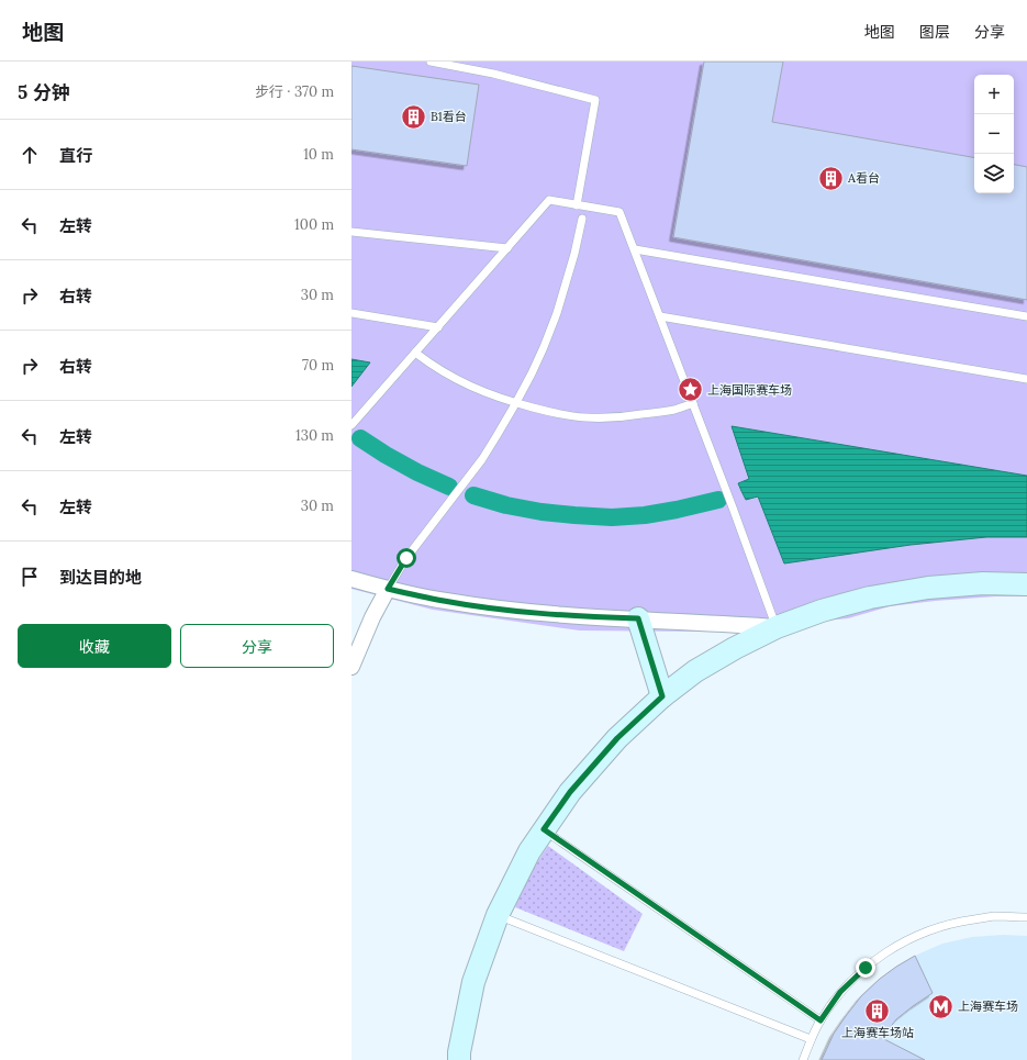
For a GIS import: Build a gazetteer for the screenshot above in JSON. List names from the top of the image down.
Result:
{
  "places": {
    "building": ["B1看台", "A看台", "上海赛车场站"],
    "place": ["上海国际赛车场"],
    "metro station": ["上海赛车场"]
  },
  "page": {
    "header": "地图",
    "nav": ["地图", "图层", "分享"],
    "heading": ["5 分钟", "步行 · 370 m"],
    "map_buttons": ["+", "−"],
    "list": [
      ["直行", "10 m"],
      ["左转", "100 m"],
      ["右转", "30 m"],
      ["右转", "70 m"],
      ["左转", "130 m"],
      ["左转", "30 m"],
      "到达目的地"
    ],
    "buttons": ["收藏", "分享"]
  }
}
